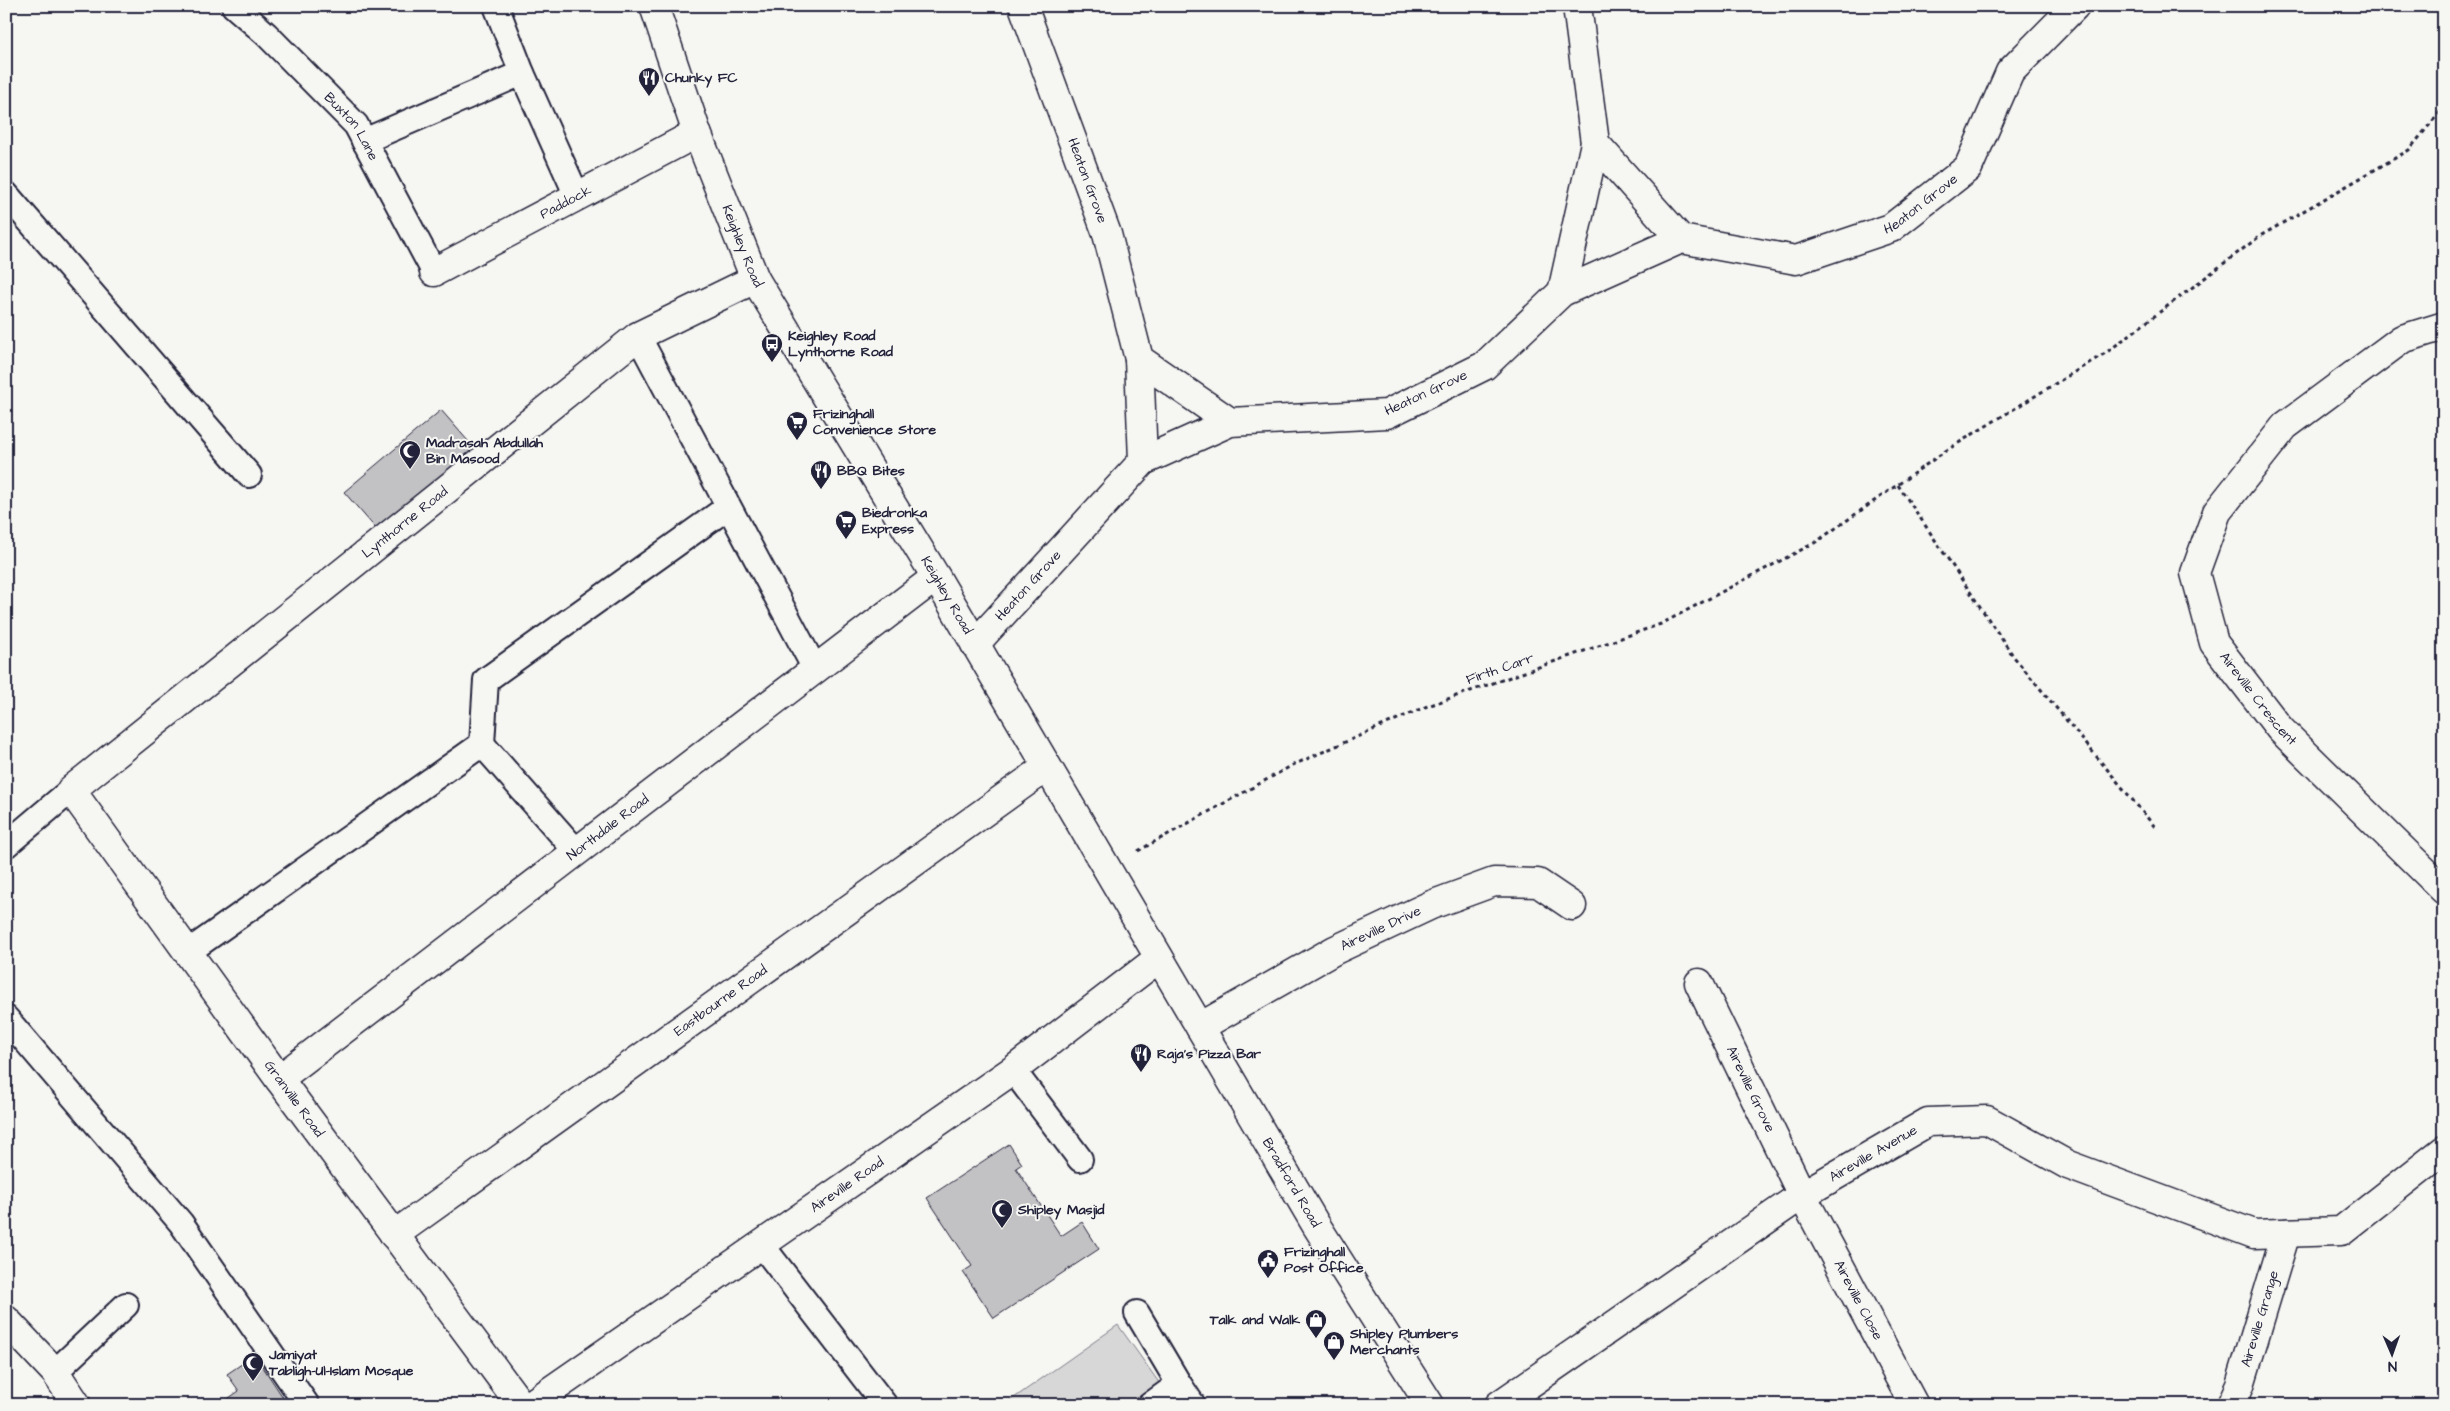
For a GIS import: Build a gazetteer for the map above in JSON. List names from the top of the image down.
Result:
{
  "streets": {
    "main road": [
      "Heaton Grove",
      "Paddock",
      "Keighley Road",
      "Lynthorne Road",
      "Aireville Crescent",
      "Northdale Road",
      "Aireville Drive",
      "Eastbourne Road",
      "Aireville Grove",
      "Granville Road",
      "Aireville Avenue",
      "Bradford Road",
      "Aireville Road",
      "Aireville Close",
      "Aireville Grange"
    ],
    "lane": ["Buxton Lane"],
    "path": ["Firth Carr"]
  },
  "crossings": [
    ["Buxton Lane", "Paddock"],
    ["Heaton Grove", "Keighley Road"],
    ["Paddock", "Keighley Road"],
    ["Keighley Road", "Lynthorne Road"],
    ["Keighley Road", "Firth Carr"],
    ["Keighley Road", "Northdale Road"],
    ["Keighley Road", "Eastbourne Road"],
    ["Keighley Road", "Bradford Road"],
    ["Keighley Road", "Aireville Road"],
    ["Lynthorne Road", "Granville Road"],
    ["Northdale Road", "Granville Road"],
    ["Aireville Drive", "Bradford Road"],
    ["Eastbourne Road", "Granville Road"],
    ["Aireville Grove", "Aireville Avenue"],
    ["Aireville Grove", "Aireville Close"],
    ["Aireville Avenue", "Aireville Close"],
    ["Aireville Avenue", "Aireville Grange"],
    ["Bradford Road", "Aireville Road"]
  ],
  "places": {
    "restaurant": ["Chunky FC", "BBQ Bites", "Raja's Pizza Bar"],
    "bus stop": ["Keighley Road Lynthorne Road"],
    "supermarket": ["Frizinghall Convenience Store", "Biedronka Express"],
    "mosque": ["Madrasah Abdullah Bin Masood", "Shipley Masjid", "Jamiyat Tabligh-Ul-Islam Mosque"],
    "public building": ["Frizinghall Post Office"],
    "shop": ["Talk and Walk", "Shipley Plumbers Merchants"]
  },
  "north": "bottom"
}
